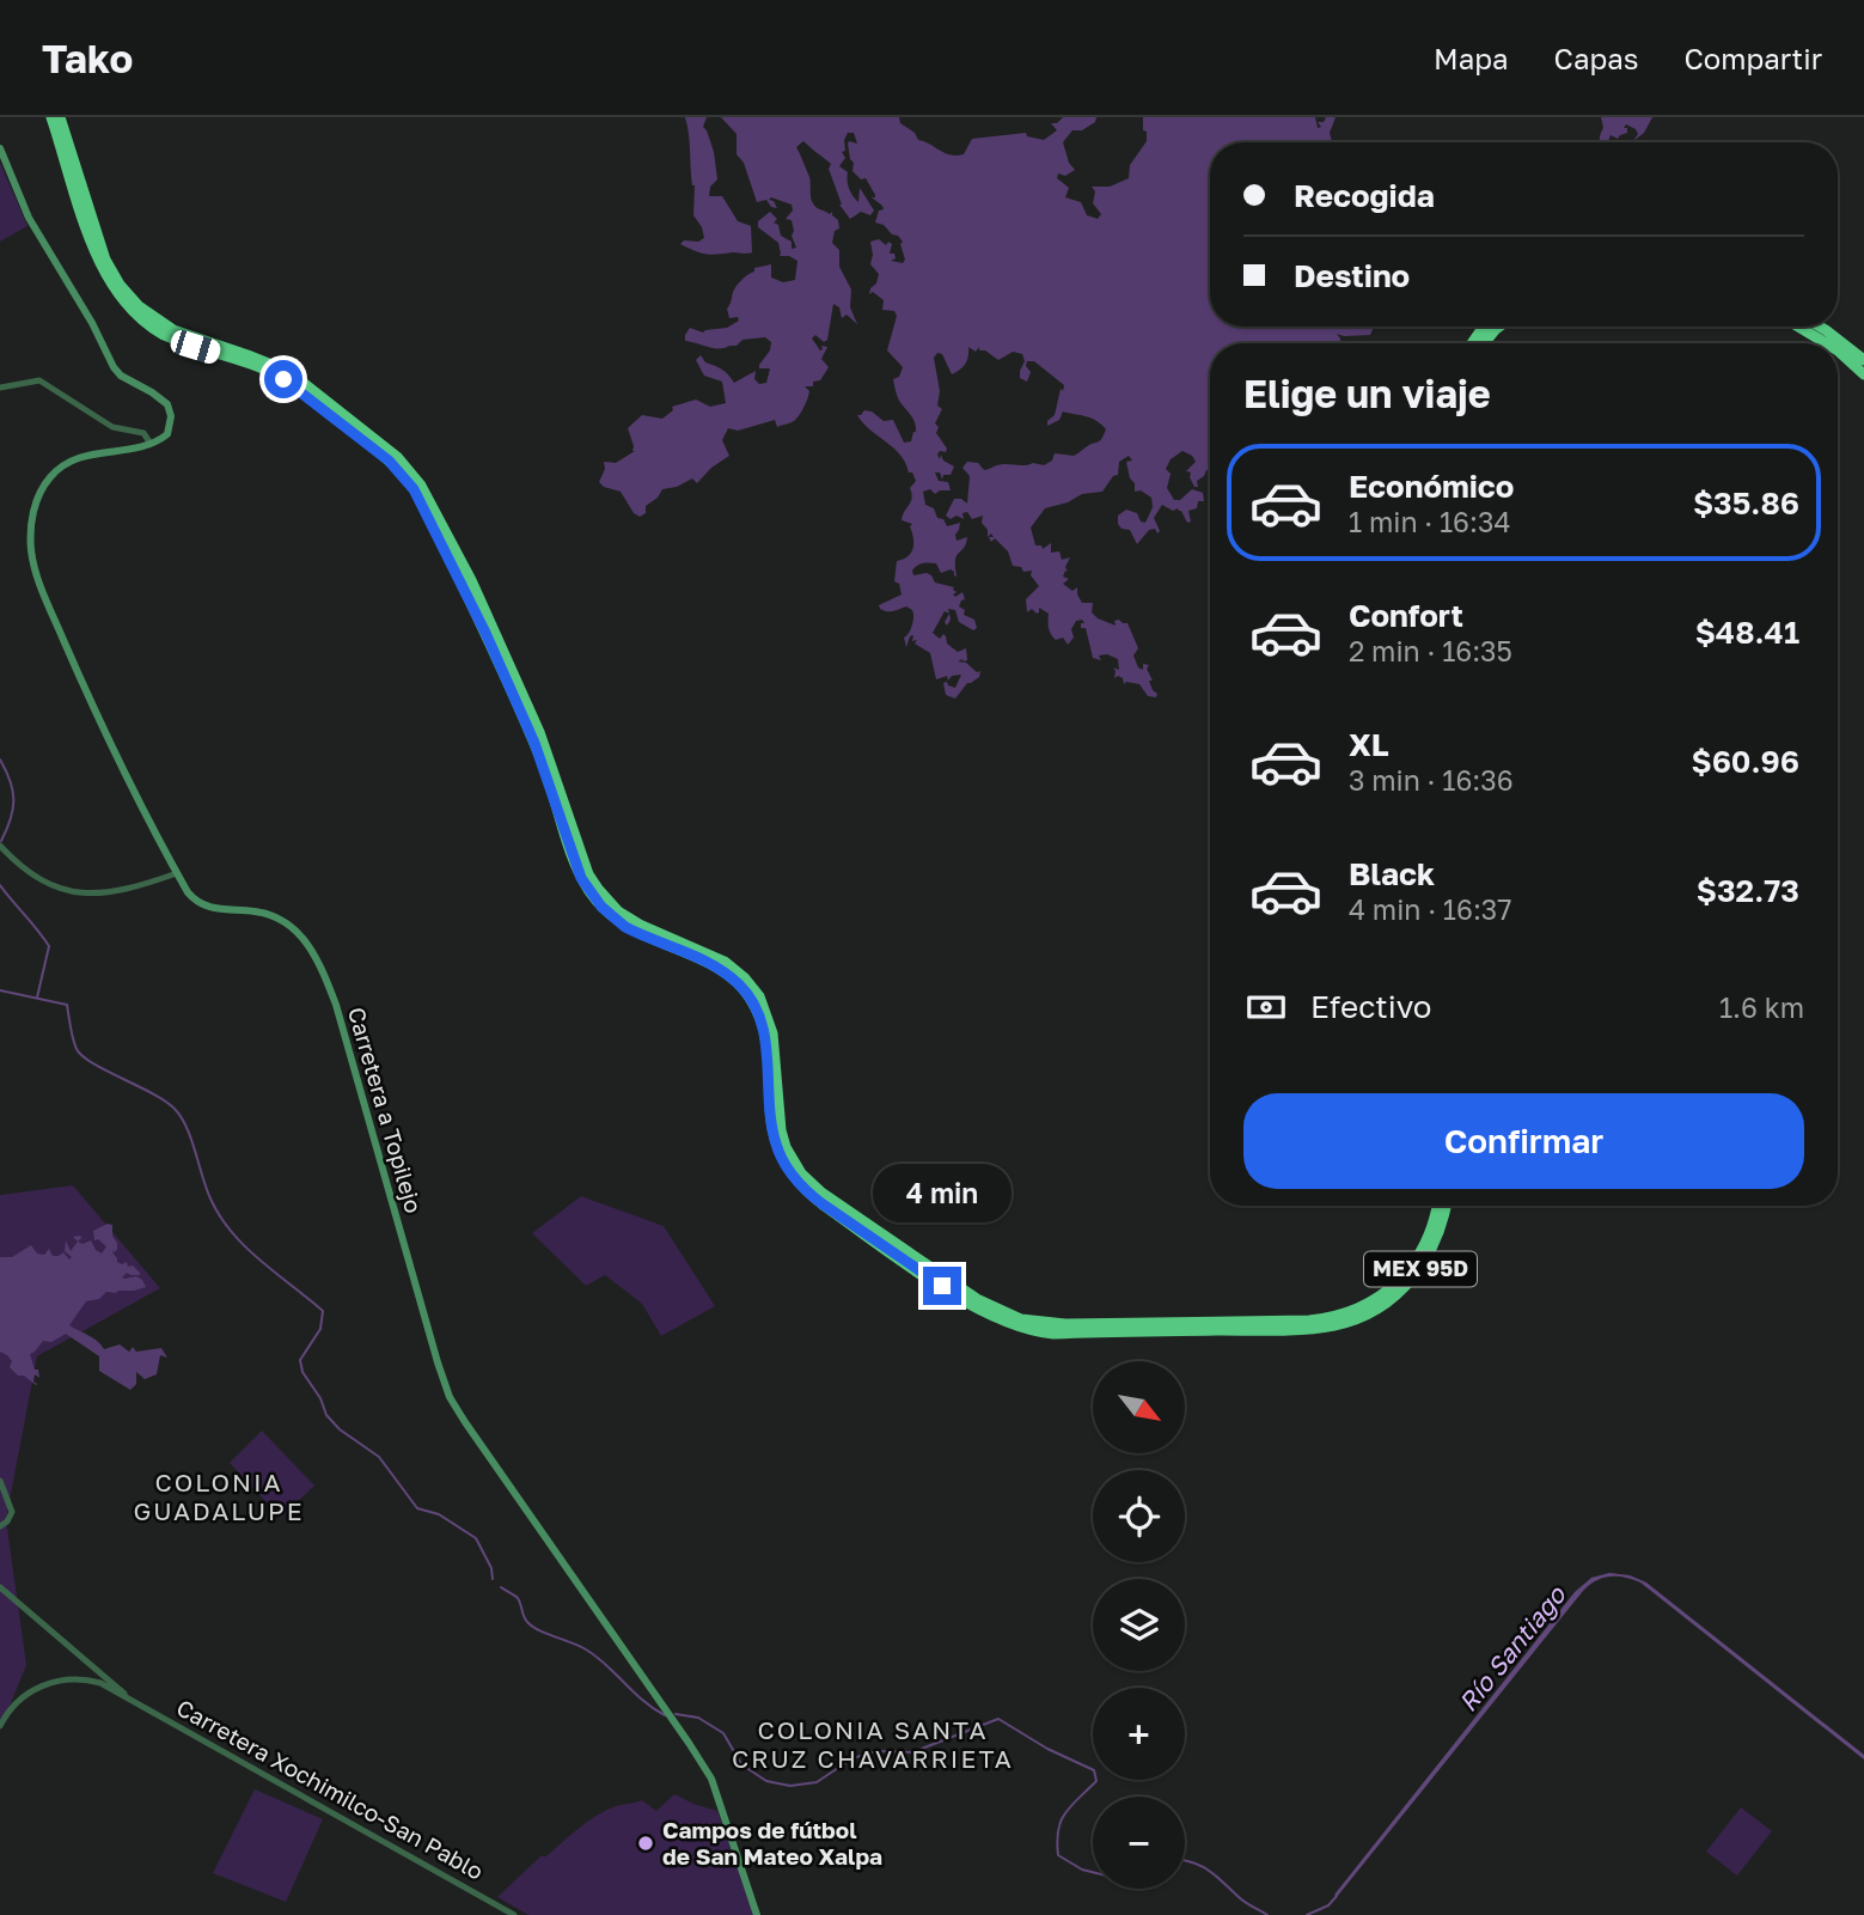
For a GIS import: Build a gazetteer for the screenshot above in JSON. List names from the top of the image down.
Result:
{
  "streets": {
    "highway": ["MEX 95D"],
    "main road": ["Carretera a Topilejo"],
    "street": ["Carretera Xochimilco-San Pablo"]
  },
  "districts": ["COLONIA GUADALUPE", "COLONIA SANTA CRUZ CHAVARRIETA"],
  "water": ["Río Santiago"],
  "places": ["Campos de fútbol de San Mateo Xalpa"],
  "north": "bottom right",
  "page": {
    "header": "Tako",
    "nav": ["Mapa", "Capas", "Compartir"],
    "banner": ["Recogida", "Destino"],
    "heading": "Elige un viaje",
    "list": [
      {
        "name": "Económico",
        "note": "1 min · 16:34",
        "value": "$35.86"
      },
      {
        "name": "Confort",
        "note": "2 min · 16:35",
        "value": "$48.41"
      },
      {
        "name": "XL",
        "note": "3 min · 16:36",
        "value": "$60.96"
      },
      {
        "name": "Black",
        "note": "4 min · 16:37",
        "value": "$32.73"
      }
    ],
    "pay": ["Efectivo", "1.6 km"],
    "buttons": "Confirmar",
    "bubble": "4 min",
    "map_buttons": ["+", "−"]
  }
}
